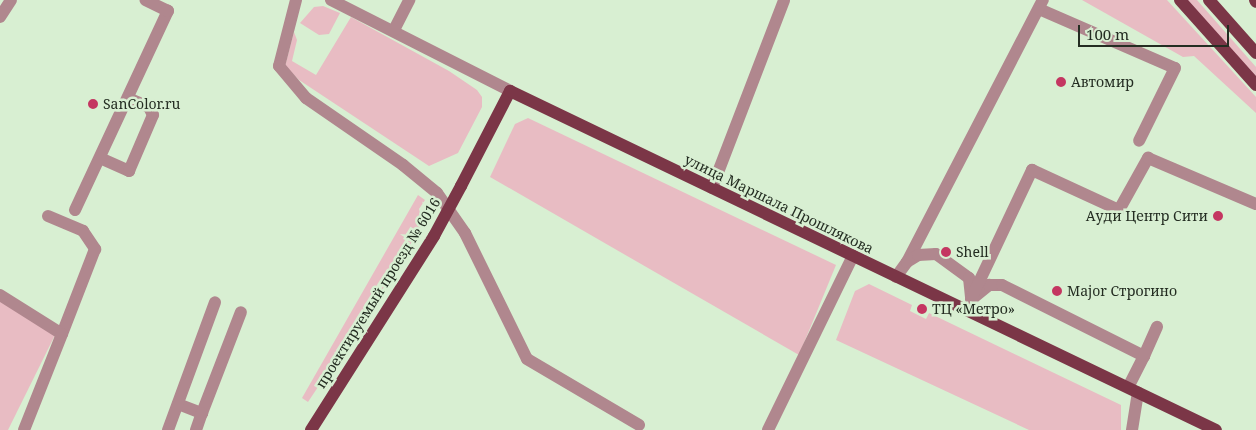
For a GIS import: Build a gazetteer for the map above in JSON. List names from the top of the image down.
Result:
{
  "streets": {
    "main road": ["улица Маршала Прошлякова", "проектируемый проезд № 6016"]
  },
  "crossings": [
    ["улица Маршала Прошлякова", "проектируемый проезд № 6016"]
  ],
  "places": [
    "Автомир",
    "SanColor.ru",
    "Ауди Центр Сити",
    "Shell",
    "Major Строгино",
    "ТЦ «Метро»"
  ],
  "scale_bar": "100 m"
}
